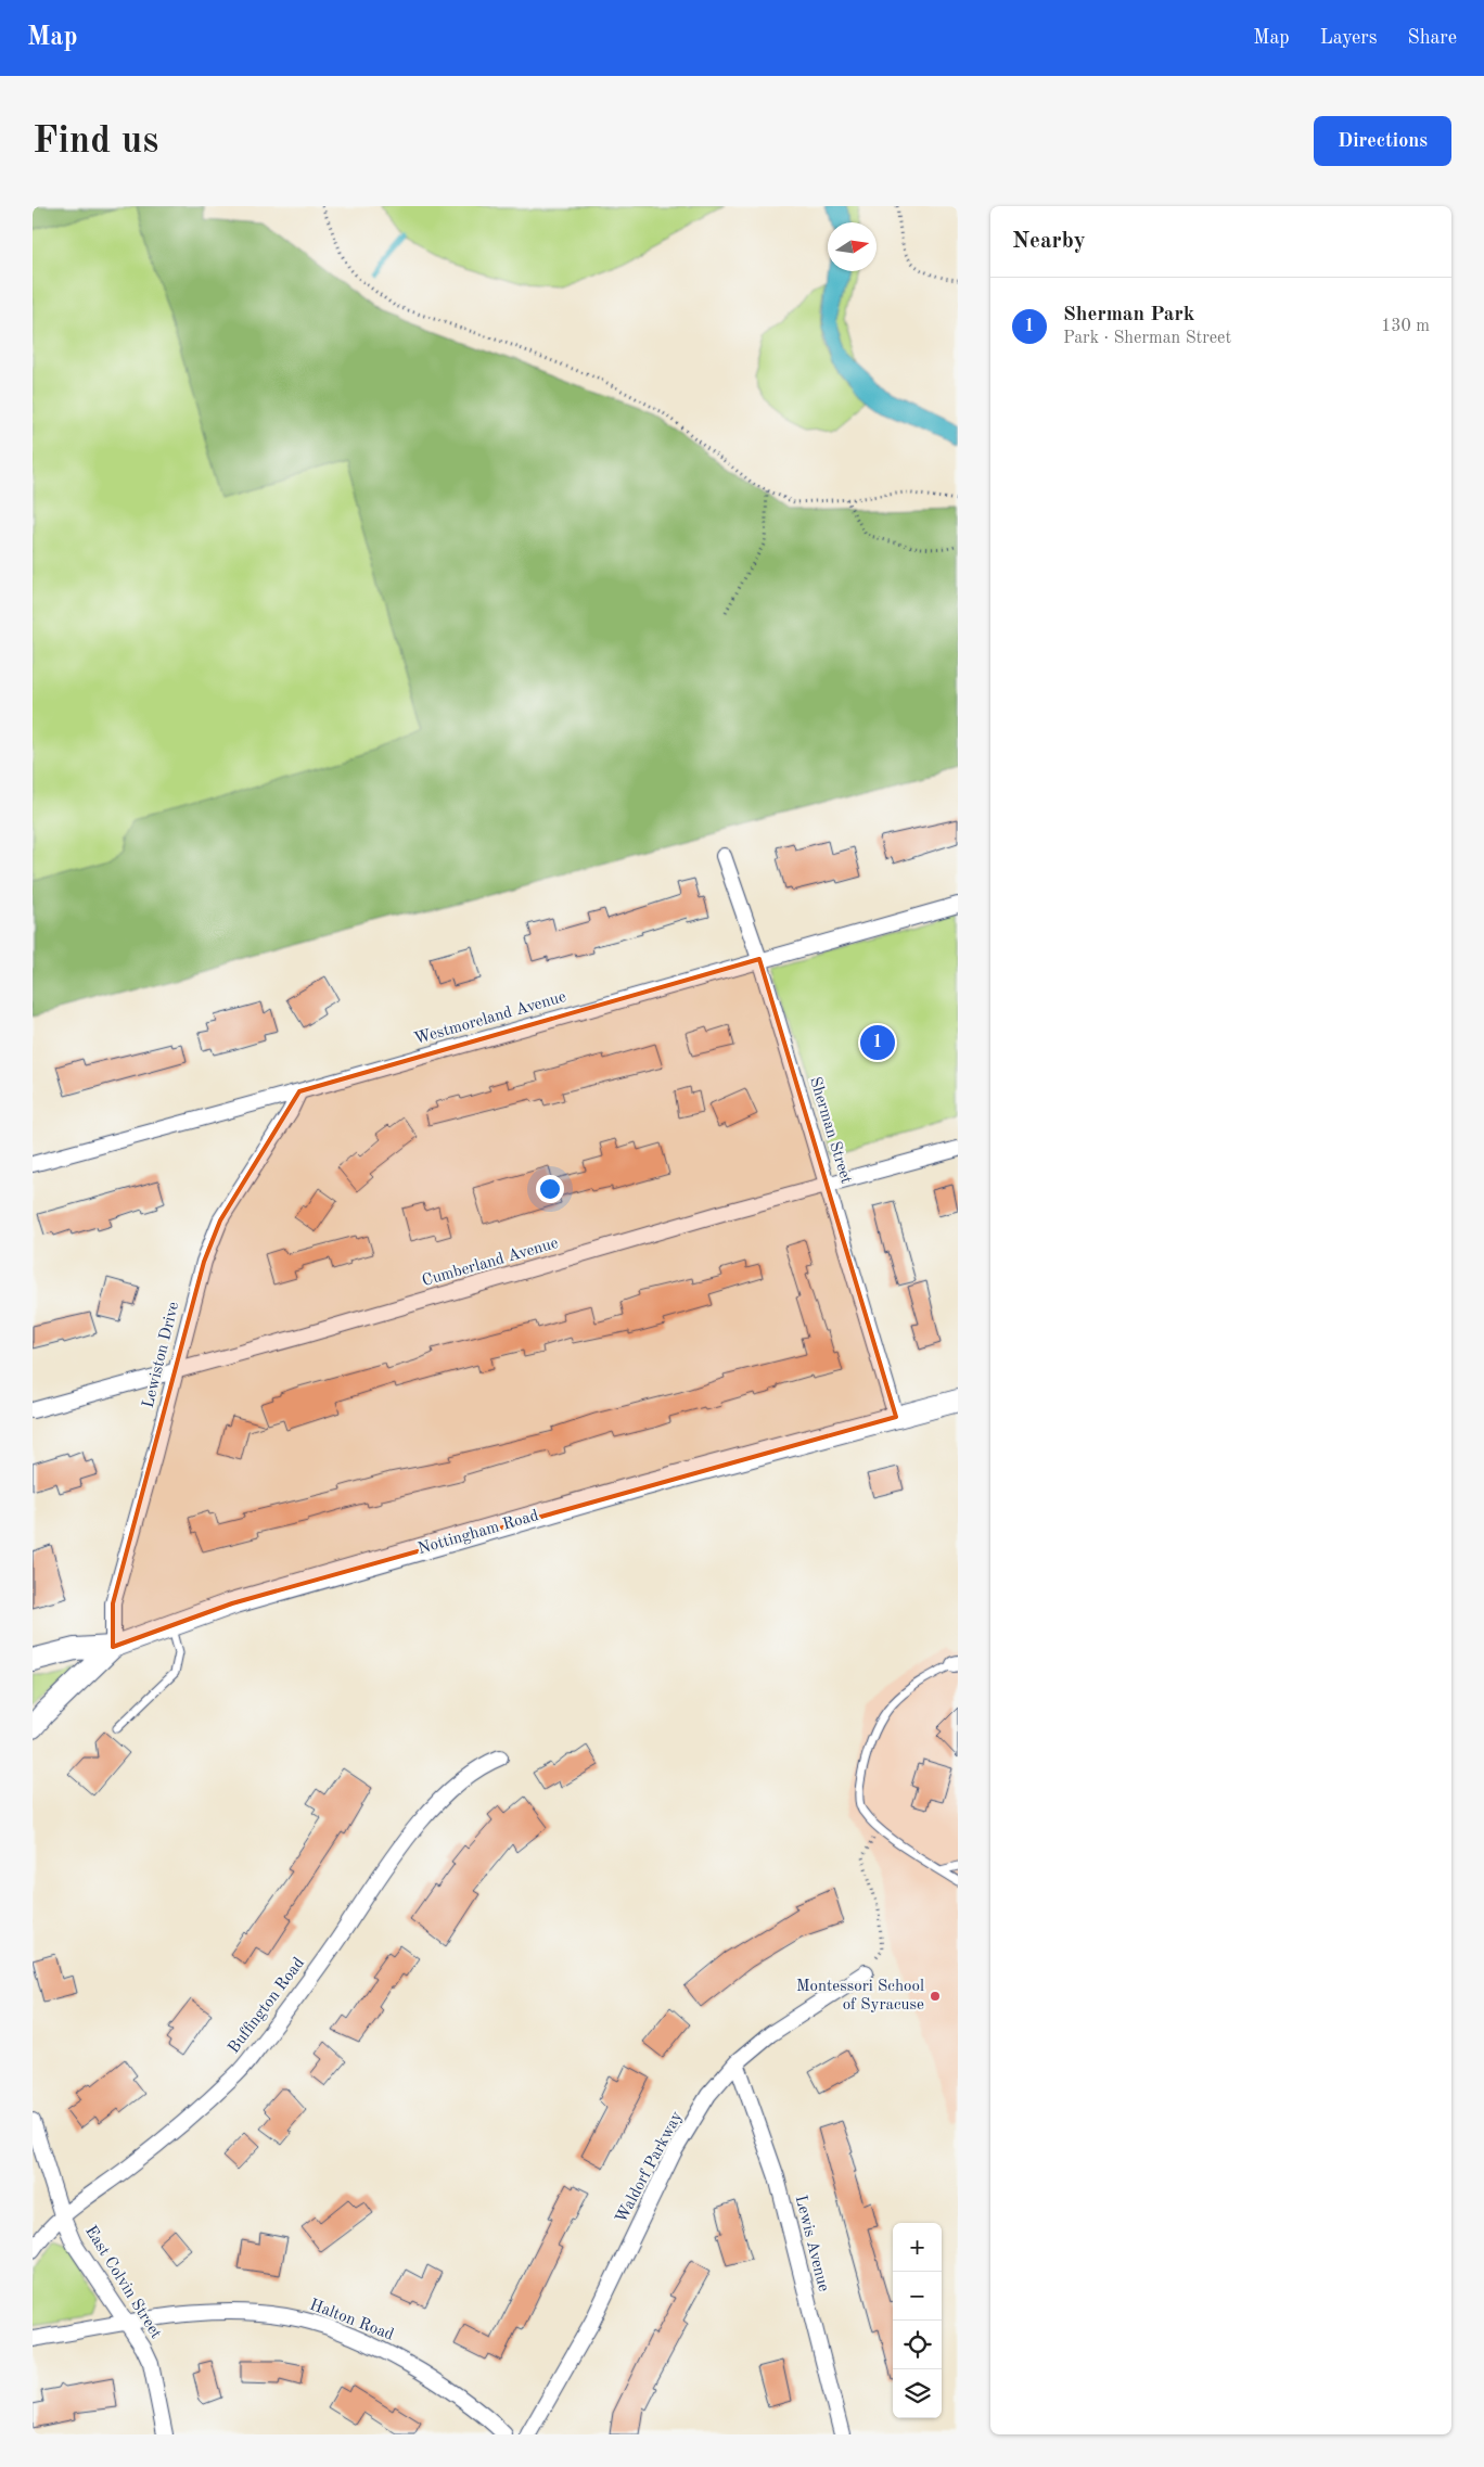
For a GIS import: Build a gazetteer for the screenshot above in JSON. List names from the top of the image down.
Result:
{
  "streets": {
    "street": [
      "Westmoreland Avenue",
      "Sherman Street",
      "Cumberland Avenue",
      "Lewiston Drive",
      "Nottingham Road",
      "Buffington Road",
      "Waldorf Parkway",
      "Lewis Avenue",
      "East Colvin Street",
      "Halton Road"
    ]
  },
  "crossings": [
    ["Westmoreland Avenue", "Sherman Street"],
    ["Westmoreland Avenue", "Lewiston Drive"],
    ["Sherman Street", "Cumberland Avenue"],
    ["Sherman Street", "Nottingham Road"],
    ["Cumberland Avenue", "Lewiston Drive"],
    ["Lewiston Drive", "Nottingham Road"],
    ["Buffington Road", "East Colvin Street"],
    ["Waldorf Parkway", "Lewis Avenue"],
    ["East Colvin Street", "Halton Road"]
  ],
  "places": ["Montessori School of Syracuse"],
  "north": "right",
  "page": {
    "header": "Map",
    "nav": ["Map", "Layers", "Share"],
    "buttons": "Directions",
    "title": "Find us",
    "heading": "Nearby",
    "list": [
      {
        "mark": "1",
        "name": "Sherman Park",
        "note": "Park · Sherman Street",
        "value": "130 m"
      }
    ],
    "pins": "1",
    "map_buttons": ["+", "−"]
  }
}
